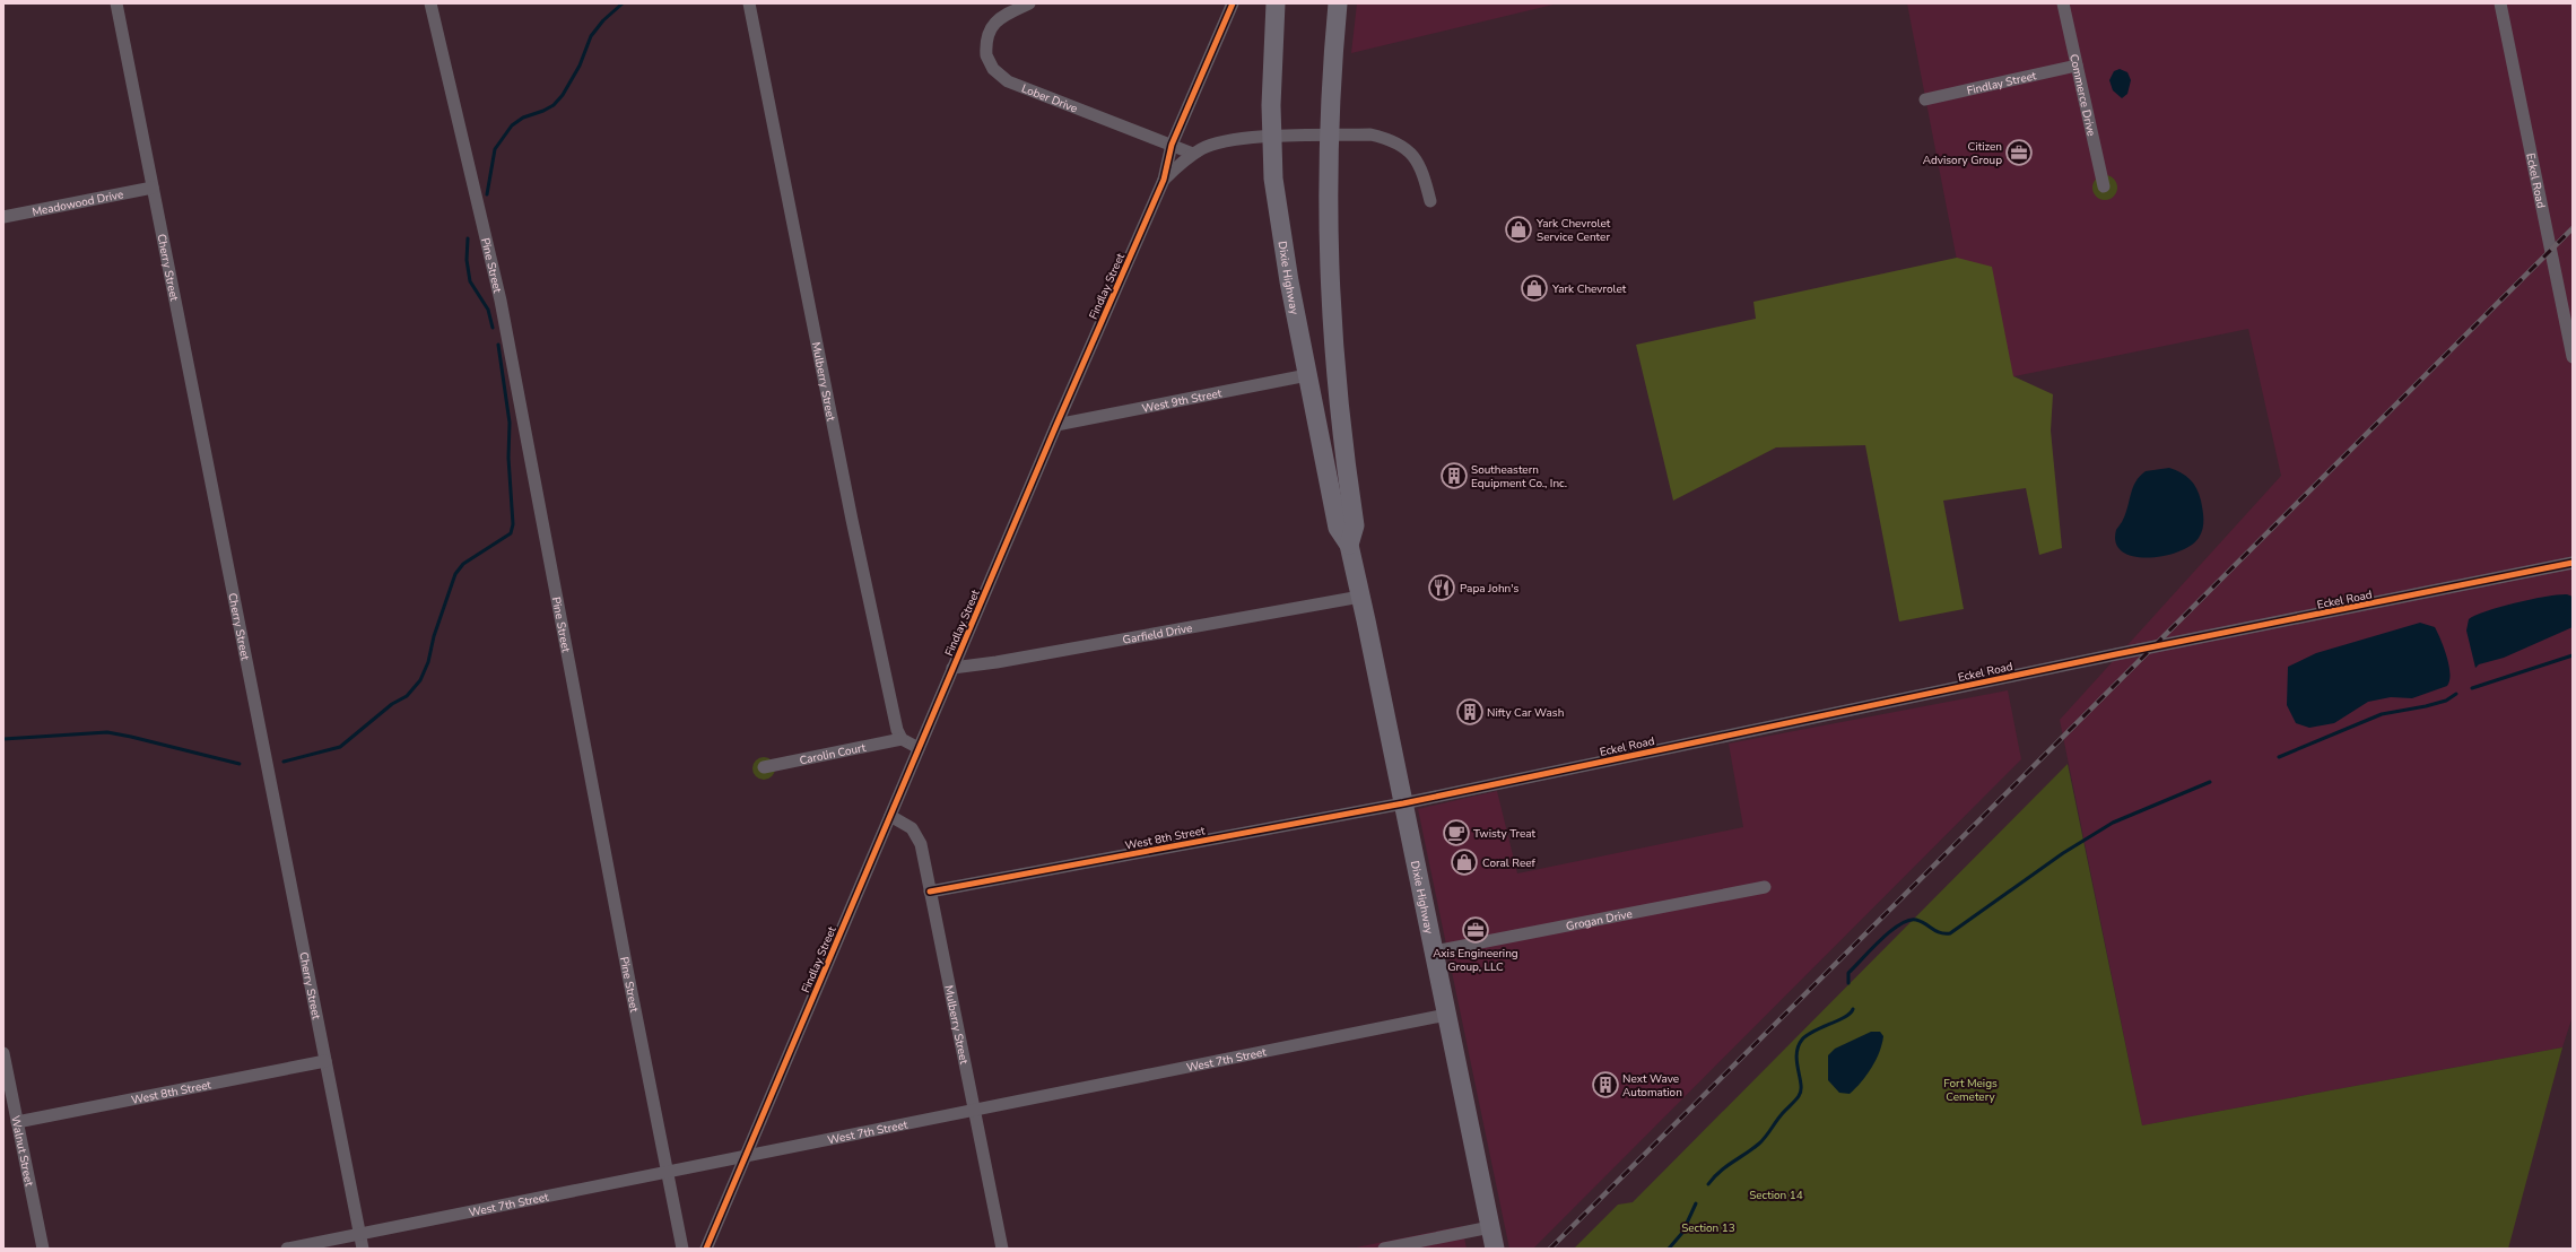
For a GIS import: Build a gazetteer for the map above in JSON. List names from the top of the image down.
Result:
{
  "streets": {
    "main road": ["Dixie Highway"],
    "street": [
      "Findlay Street",
      "Commerce Drive",
      "Lober Drive",
      "Eckel Road",
      "Meadowood Drive",
      "Pine Street",
      "Cherry Street",
      "Mulberry Street",
      "West 9th Street",
      "Garfield Drive",
      "Carolin Court",
      "West 8th Street",
      "Grogan Drive",
      "West 7th Street",
      "Walnut Street"
    ]
  },
  "crossings": [
    ["Findlay Street", "Commerce Drive"],
    ["Findlay Street", "Lober Drive"],
    ["Findlay Street", "Dixie Highway"],
    ["Findlay Street", "Mulberry Street"],
    ["Findlay Street", "West 9th Street"],
    ["Findlay Street", "Garfield Drive"],
    ["Findlay Street", "West 7th Street"],
    ["Eckel Road", "Dixie Highway"],
    ["Eckel Road", "West 8th Street"],
    ["Meadowood Drive", "Cherry Street"],
    ["Pine Street", "West 7th Street"],
    ["Cherry Street", "West 8th Street"],
    ["Cherry Street", "West 7th Street"],
    ["Dixie Highway", "West 9th Street"],
    ["Dixie Highway", "Garfield Drive"],
    ["Dixie Highway", "West 8th Street"],
    ["Dixie Highway", "Grogan Drive"],
    ["Dixie Highway", "West 7th Street"],
    ["Mulberry Street", "Carolin Court"],
    ["Mulberry Street", "West 8th Street"],
    ["Mulberry Street", "West 7th Street"],
    ["West 8th Street", "Walnut Street"]
  ],
  "parks": ["Fort Meigs Cemetery", "Section 14", "Section 13"],
  "places": {
    "office": ["Citizen Advisory Group", "Axis Engineering Group, LLC"],
    "shop": ["Yark Chevrolet Service Center", "Yark Chevrolet", "Coral Reef"],
    "building": ["Southeastern Equipment Co., Inc.", "Nifty Car Wash", "Next Wave Automation"],
    "restaurant": ["Papa John's"],
    "cafe": ["Twisty Treat"]
  }
}
